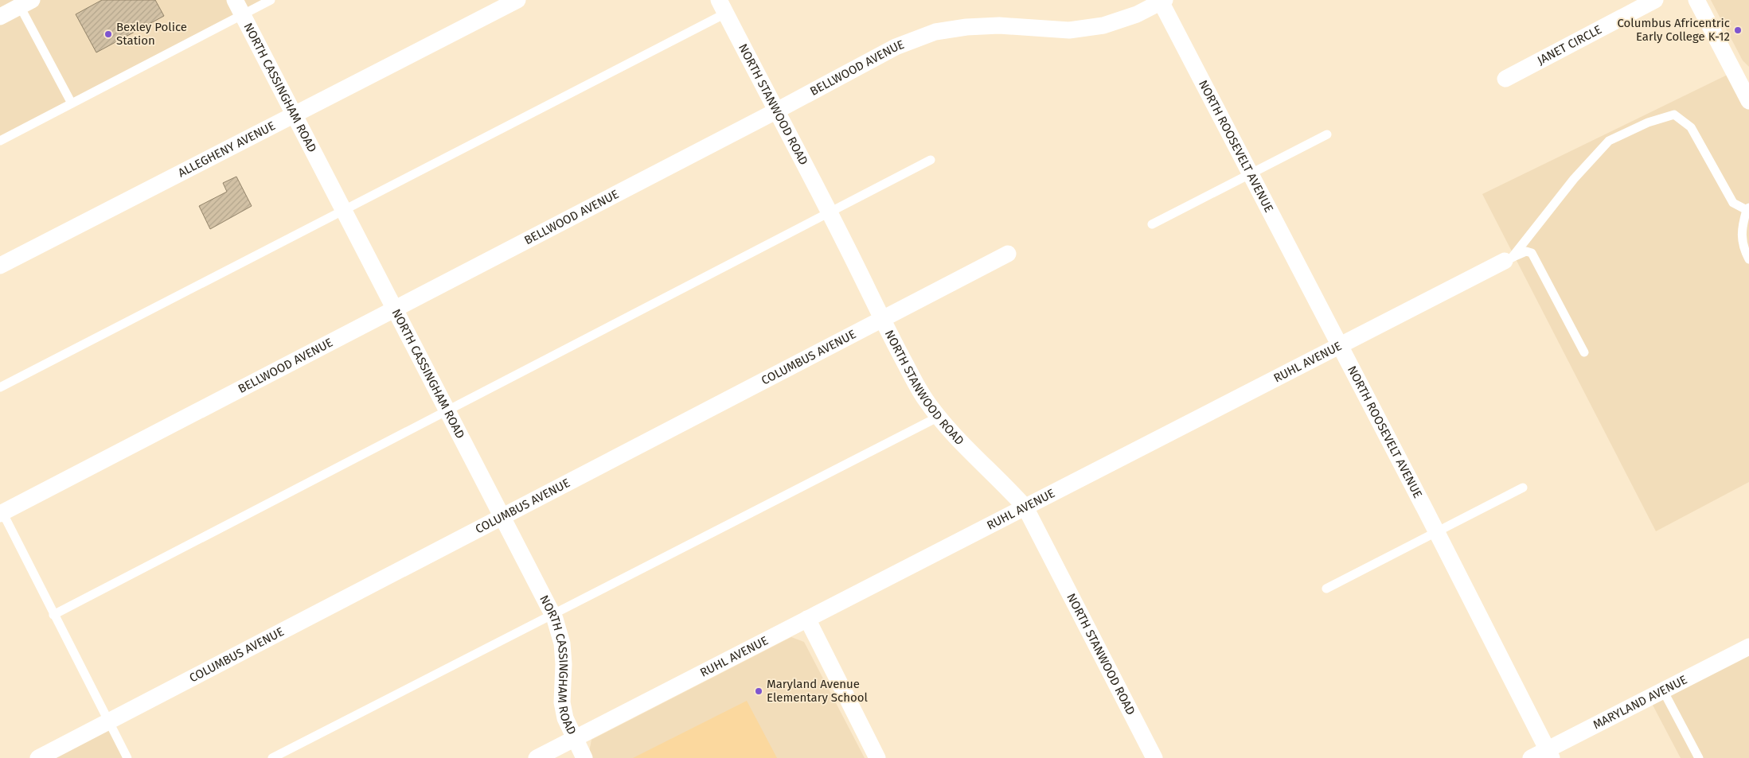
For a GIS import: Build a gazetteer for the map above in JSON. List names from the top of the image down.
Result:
{
  "streets": {
    "street": [
      "JANET CIRCLE",
      "BELLWOOD AVENUE",
      "NORTH CASSINGHAM ROAD",
      "NORTH STANWOOD ROAD",
      "NORTH ROOSEVELT AVENUE",
      "ALLEGHENY AVENUE",
      "COLUMBUS AVENUE",
      "RUHL AVENUE",
      "MARYLAND AVENUE"
    ]
  },
  "crossings": [
    ["BELLWOOD AVENUE", "NORTH CASSINGHAM ROAD"],
    ["BELLWOOD AVENUE", "NORTH STANWOOD ROAD"],
    ["BELLWOOD AVENUE", "NORTH ROOSEVELT AVENUE"],
    ["NORTH CASSINGHAM ROAD", "ALLEGHENY AVENUE"],
    ["NORTH CASSINGHAM ROAD", "COLUMBUS AVENUE"],
    ["NORTH CASSINGHAM ROAD", "RUHL AVENUE"],
    ["NORTH STANWOOD ROAD", "COLUMBUS AVENUE"],
    ["NORTH STANWOOD ROAD", "RUHL AVENUE"],
    ["NORTH ROOSEVELT AVENUE", "RUHL AVENUE"],
    ["NORTH ROOSEVELT AVENUE", "MARYLAND AVENUE"]
  ],
  "places": ["Columbus Africentric Early College K-12", "Bexley Police Station", "Maryland Avenue Elementary School"]
}
